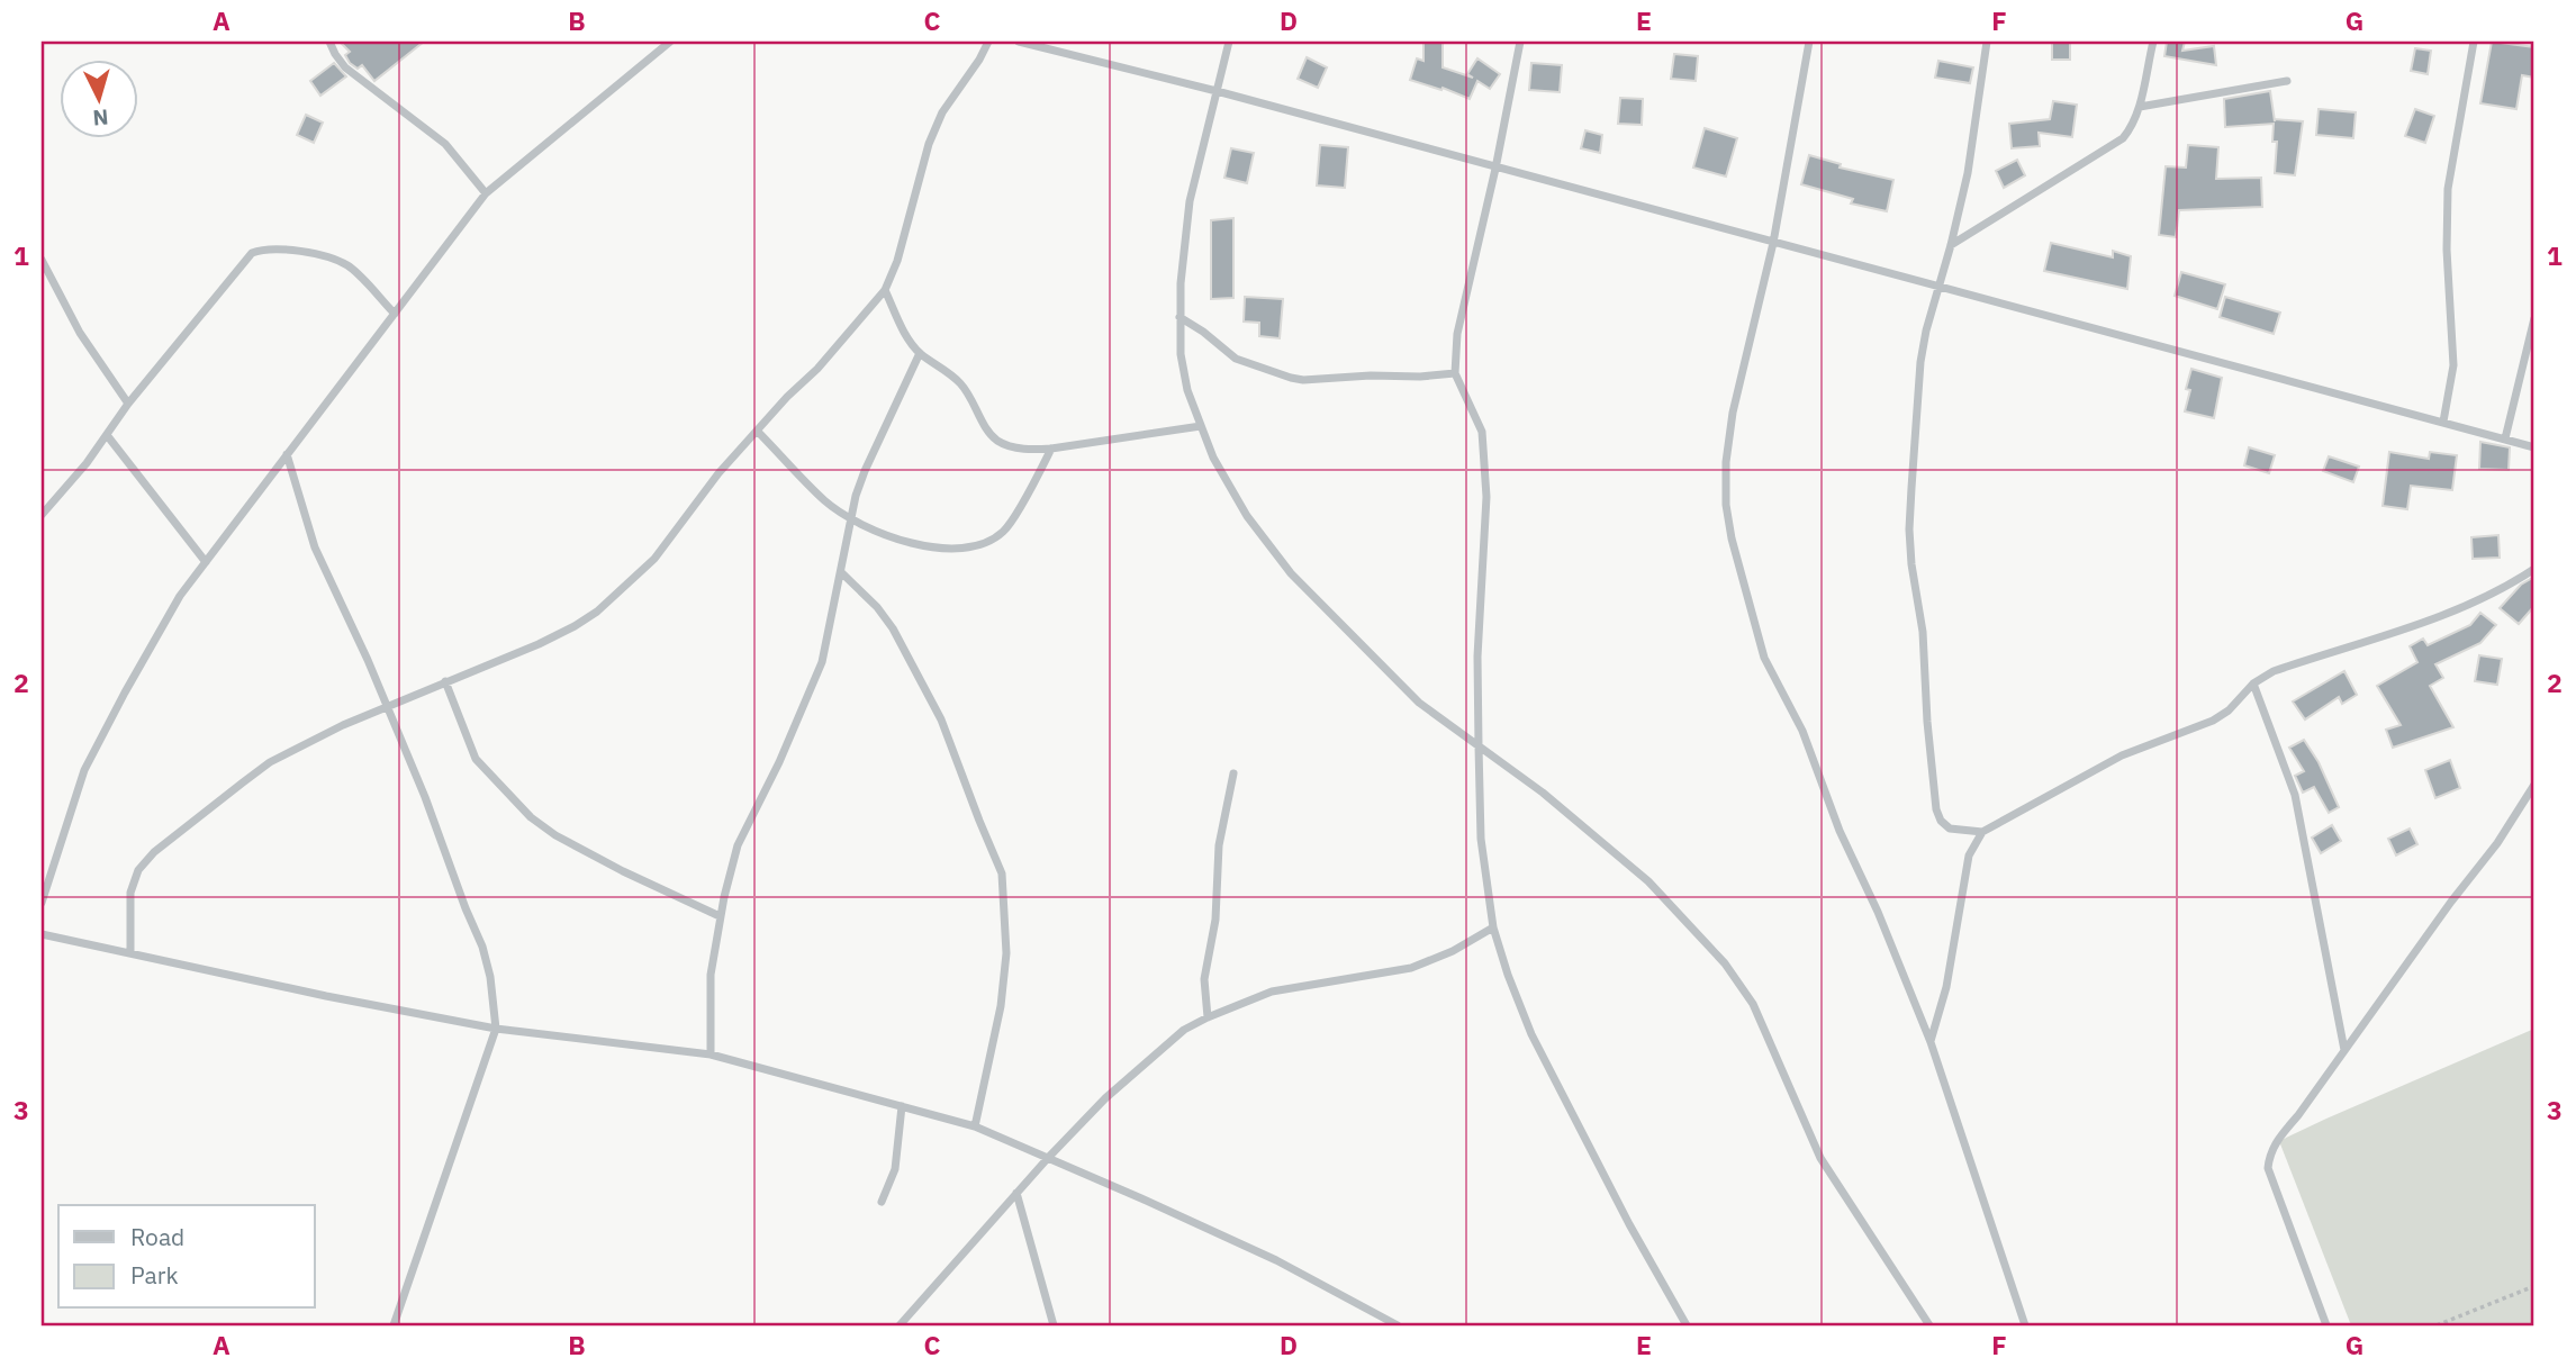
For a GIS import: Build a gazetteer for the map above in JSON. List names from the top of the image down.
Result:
{
  "legend": ["Road", "Park"],
  "north": "bottom",
  "grid": {
    "columns": [
      "A",
      "B",
      "C",
      "D",
      "E",
      "F",
      "G"
    ],
    "rows": ["1", "2", "3"]
  }
}
